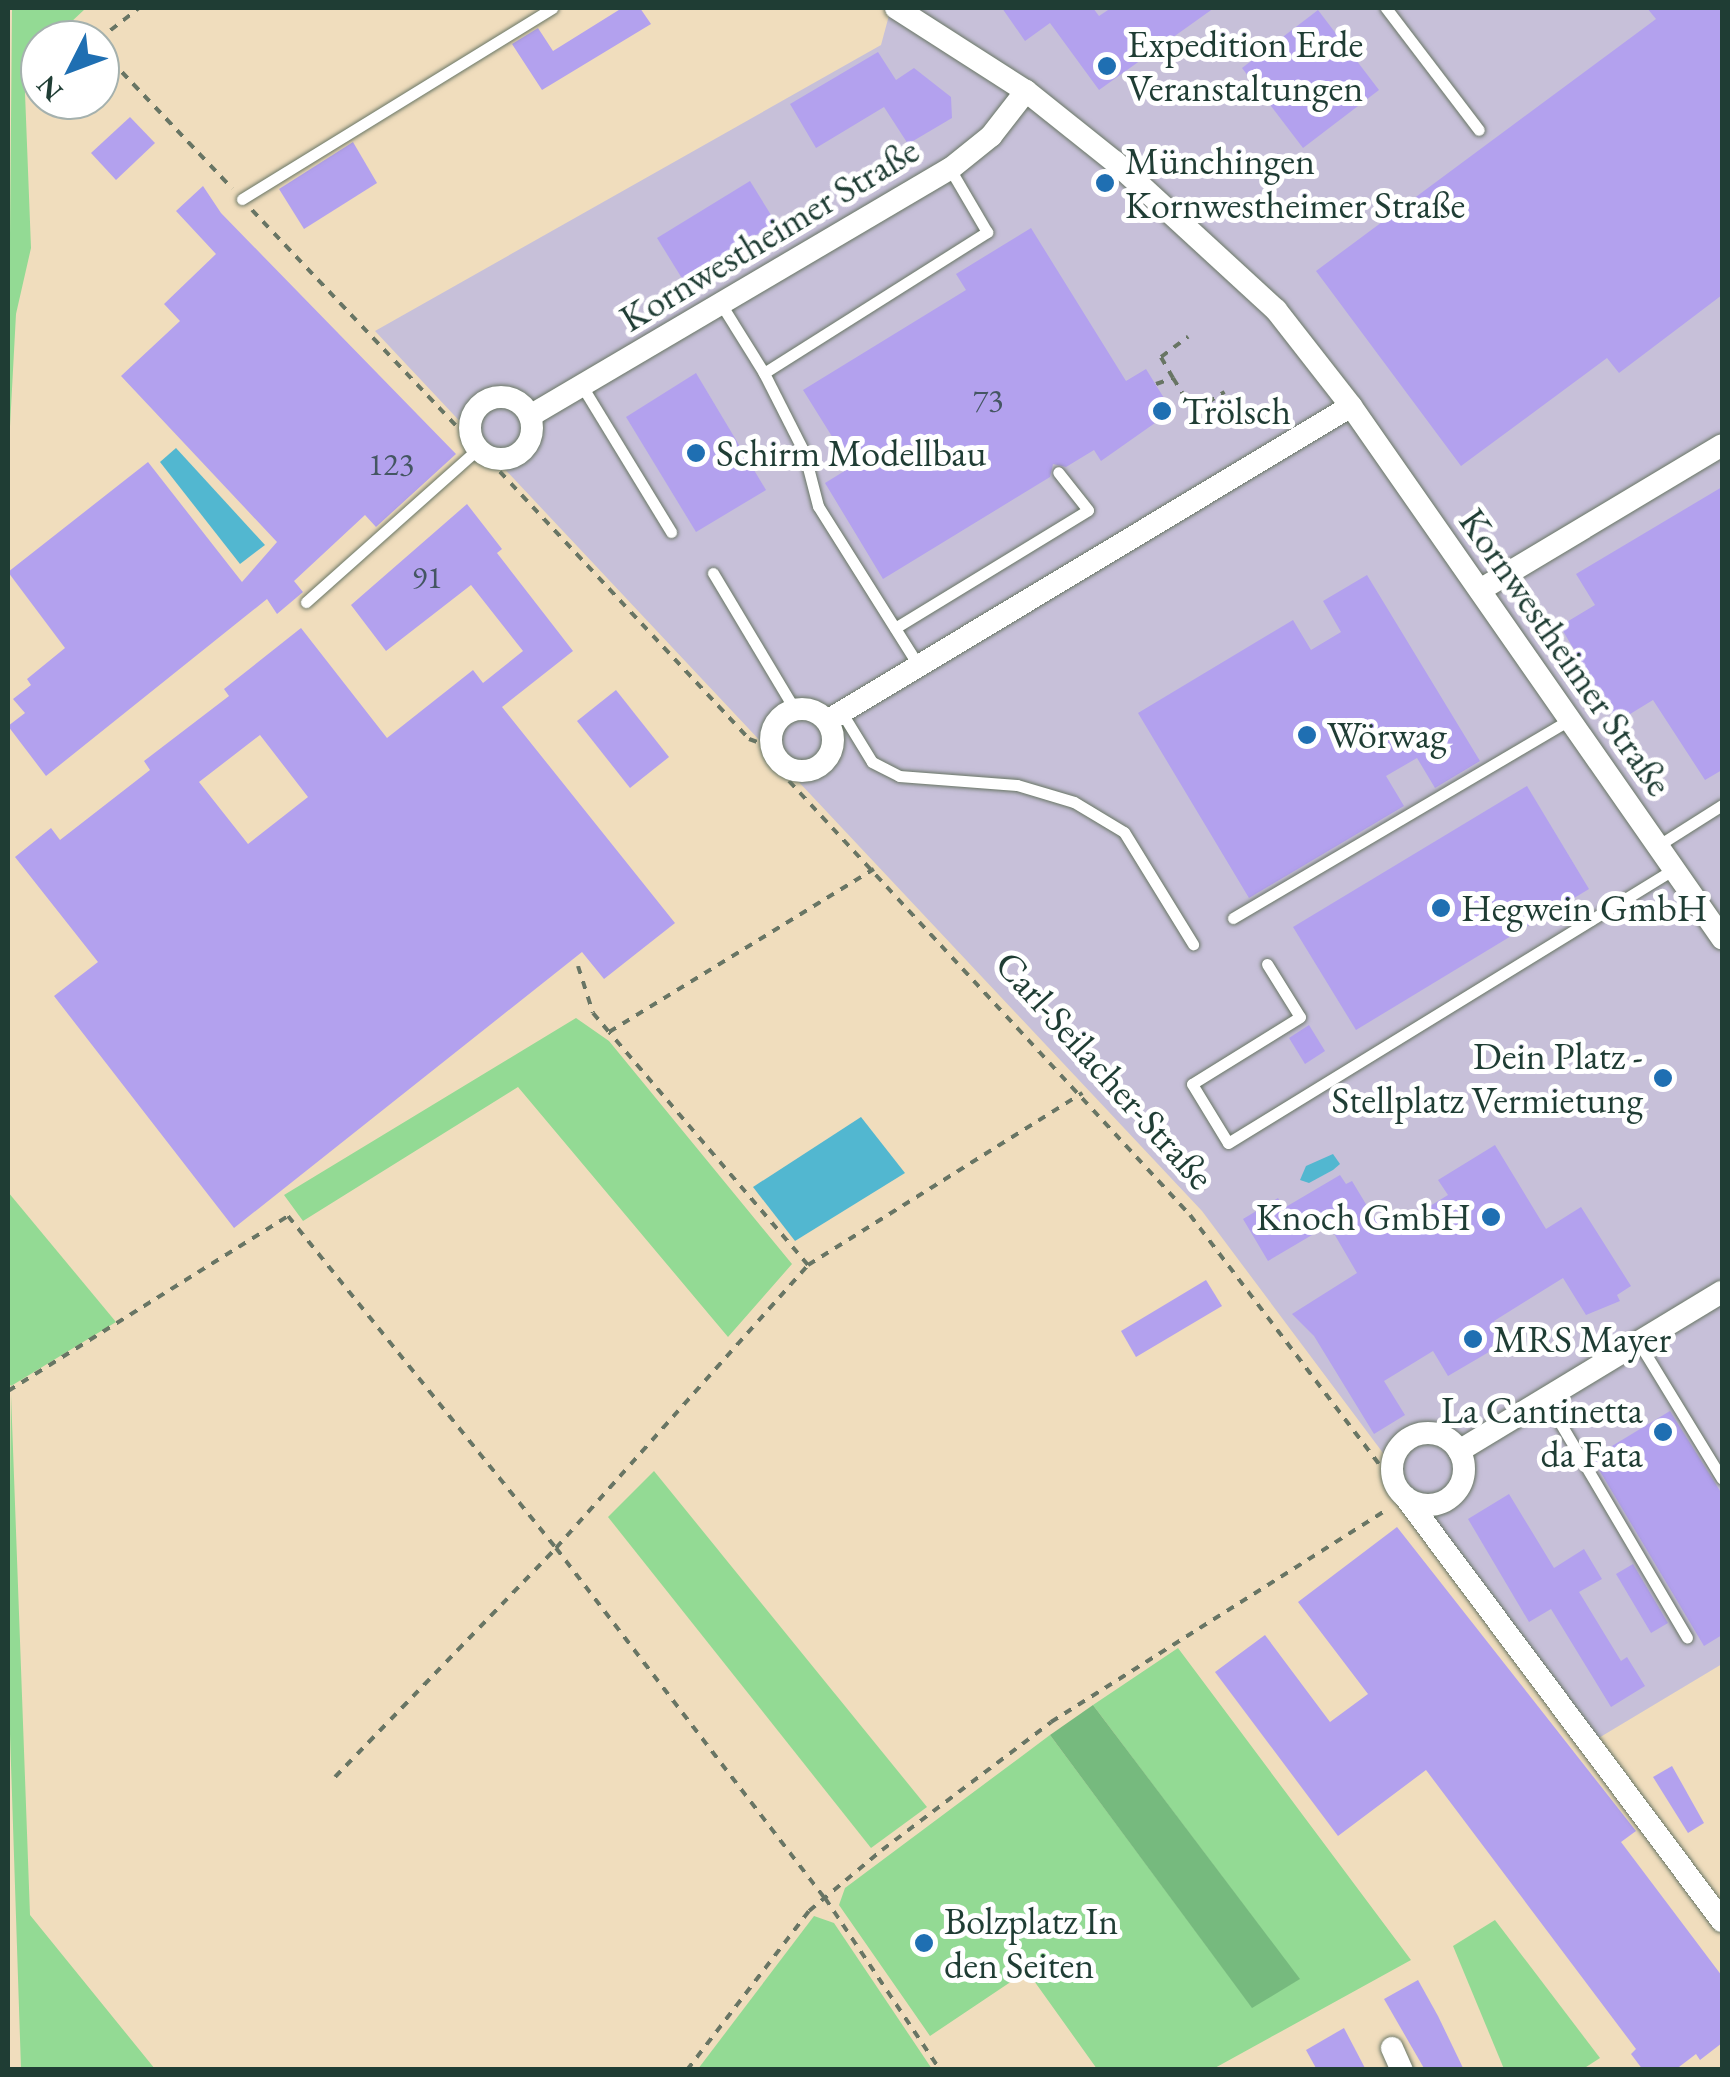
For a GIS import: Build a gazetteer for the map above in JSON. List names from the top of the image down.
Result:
{
  "streets": {
    "street": ["Kornwestheimer Straße"],
    "path": ["Carl-Seilacher-Straße"]
  },
  "places": [
    "Expedition Erde Veranstaltungen",
    "Münchingen Kornwestheimer Straße",
    "Trölsch",
    "Schirm Modellbau",
    "Wörwag",
    "Hegwein GmbH",
    "Dein Platz - Stellplatz Vermietung",
    "Knoch GmbH",
    "MRS Mayer",
    "La Cantinetta da Fata",
    "Bolzplatz In den Seiten"
  ],
  "house_numbers": ["73", "123", "91"],
  "north": "bottom left"
}
